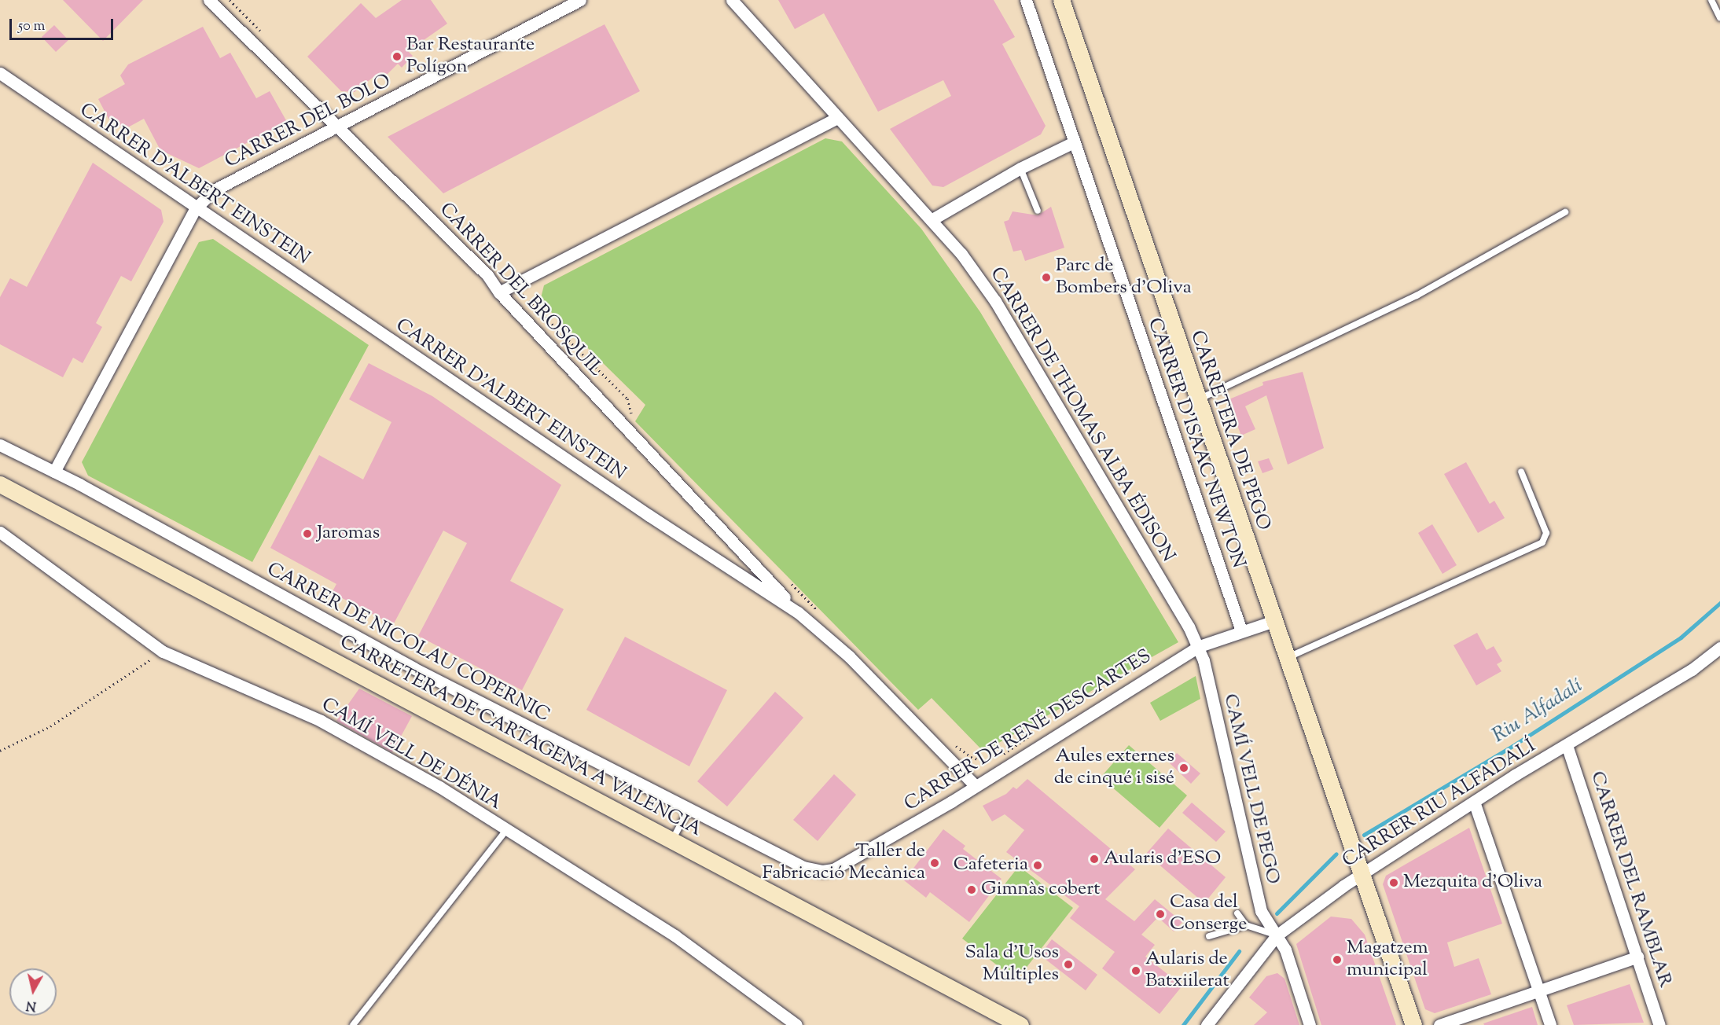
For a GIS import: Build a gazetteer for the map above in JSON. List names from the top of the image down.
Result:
{
  "streets": {
    "main road": ["CARRETERA DE PEGO", "CARRETERA DE CARTAGENA A VALENCIA"],
    "street": [
      "CARRER DEL BOLO",
      "CARRER D'ALBERT EINSTEIN",
      "CARRER DEL BROSQUIL",
      "CARRER DE THOMAS ALBA ÉDISON",
      "CARRER D'ISAAC NEWTON",
      "CARRER DE NICOLAU COPERNIC",
      "CARRER DE RENÉ DESCARTES",
      "CAMÍ VELL DE DÉNIA",
      "CAMÍ VELL DE PEGO",
      "CARRER RIU ALFADALÍ",
      "CARRER DEL RAMBLAR"
    ]
  },
  "crossings": [
    ["CARRER DEL BOLO", "CARRER D'ALBERT EINSTEIN"],
    ["CARRER DEL BOLO", "CARRER DEL BROSQUIL"],
    ["CARRER DEL BOLO", "CARRER DE NICOLAU COPERNIC"],
    ["CARRER D'ALBERT EINSTEIN", "CARRER DEL BROSQUIL"],
    ["CARRER D'ALBERT EINSTEIN", "CARRER DE RENÉ DESCARTES"],
    ["CARRER DE THOMAS ALBA ÉDISON", "CARRER DE RENÉ DESCARTES"],
    ["CARRER DE THOMAS ALBA ÉDISON", "CAMÍ VELL DE PEGO"],
    ["CARRETERA DE PEGO", "CARRER DE RENÉ DESCARTES"],
    ["CARRETERA DE PEGO", "CARRER RIU ALFADALÍ"],
    ["CARRER D'ISAAC NEWTON", "CARRER DE RENÉ DESCARTES"],
    ["CARRER DE NICOLAU COPERNIC", "CARRER DE RENÉ DESCARTES"],
    ["CARRER DE RENÉ DESCARTES", "CAMÍ VELL DE PEGO"],
    ["CAMÍ VELL DE PEGO", "CARRER RIU ALFADALÍ"],
    ["CARRER RIU ALFADALÍ", "CARRER DEL RAMBLAR"]
  ],
  "water": ["Riu Alfadalí"],
  "places": [
    "Bar Restaurante Polígon",
    "Parc de Bombers d'Oliva",
    "Jaromas",
    "Aules externes de cinqué i sisé",
    "Aularis d'ESO",
    "Taller de Fabricació Mecànica",
    "Cafeteria",
    "Mezquita d'Oliva",
    "Gimnàs cobert",
    "Casa del Conserge",
    "Magatzem municipal",
    "Sala d'Usos Múltiples",
    "Aularis de Batxiilerat"
  ],
  "scale_bar": "50 m",
  "north": "bottom"
}
